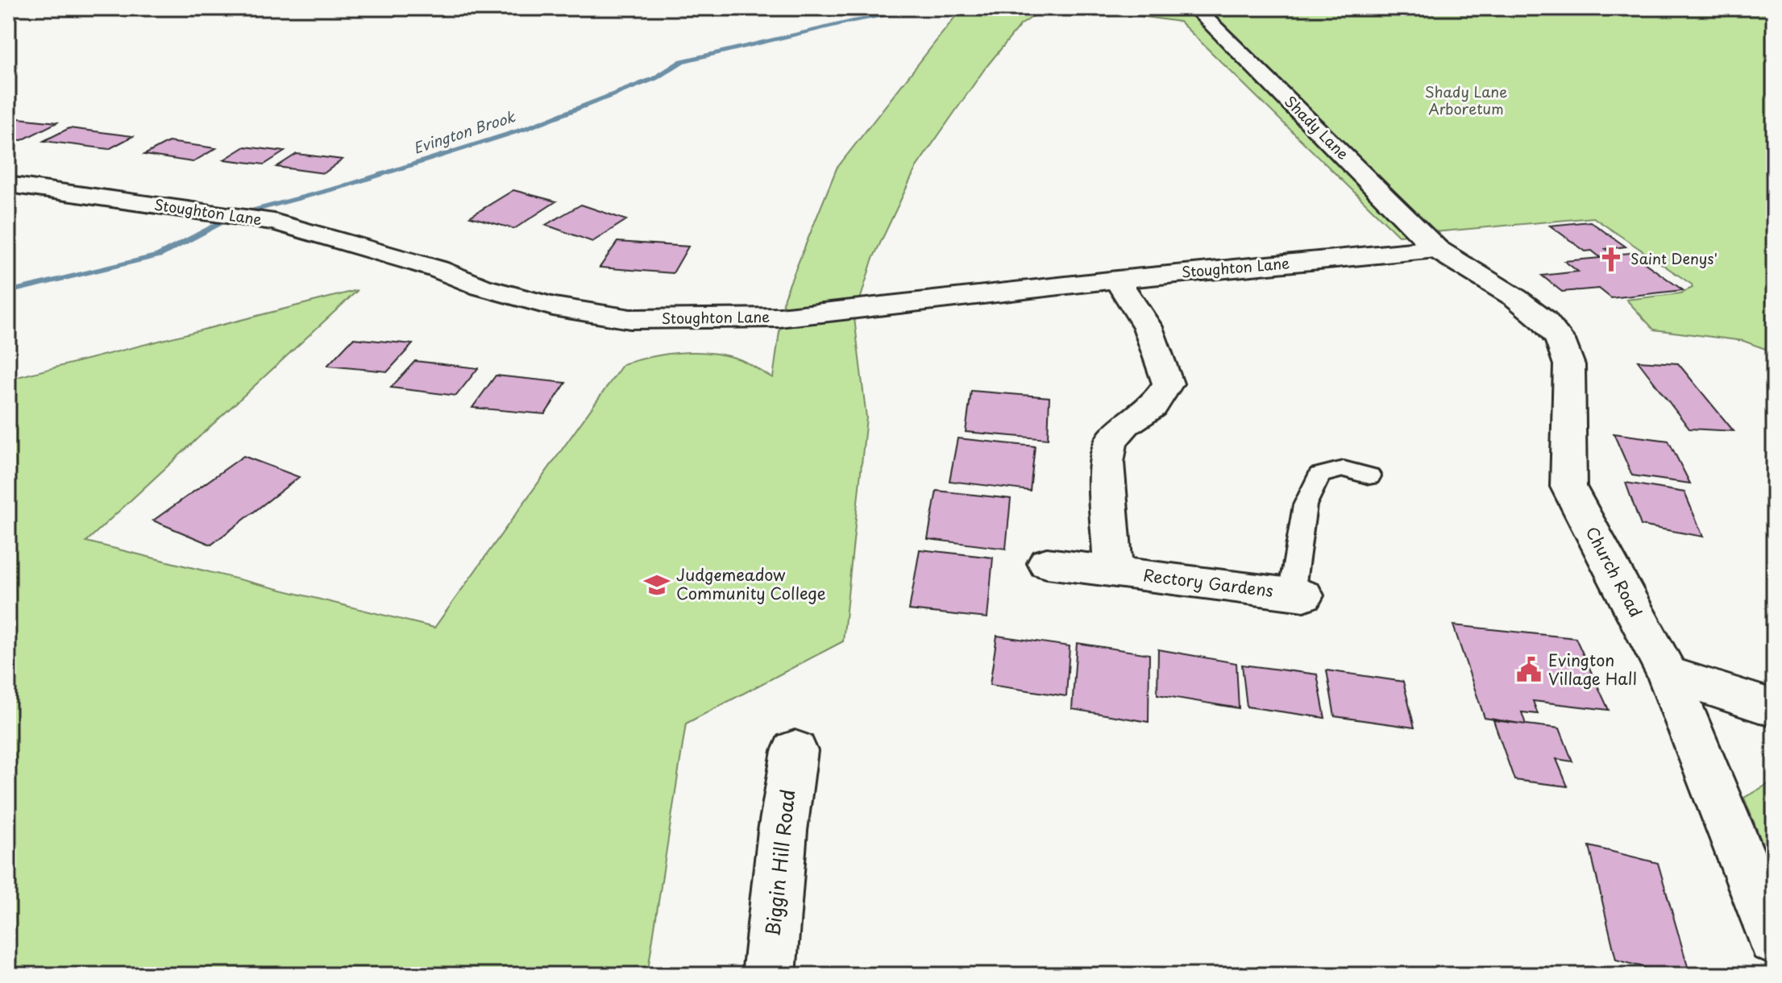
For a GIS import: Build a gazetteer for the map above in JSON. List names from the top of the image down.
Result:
{
  "streets": {
    "street": [
      "Shady Lane",
      "Stoughton Lane",
      "Church Road",
      "Rectory Gardens",
      "Biggin Hill Road"
    ]
  },
  "crossings": [
    ["Shady Lane", "Stoughton Lane"],
    ["Shady Lane", "Church Road"],
    ["Stoughton Lane", "Church Road"]
  ],
  "water": ["Evington Brook"],
  "parks": ["Shady Lane Arboretum"],
  "places": {
    "church": ["Saint Denys'"],
    "school or university": ["Judgemeadow Community College"],
    "public building": ["Evington Village Hall"]
  }
}
